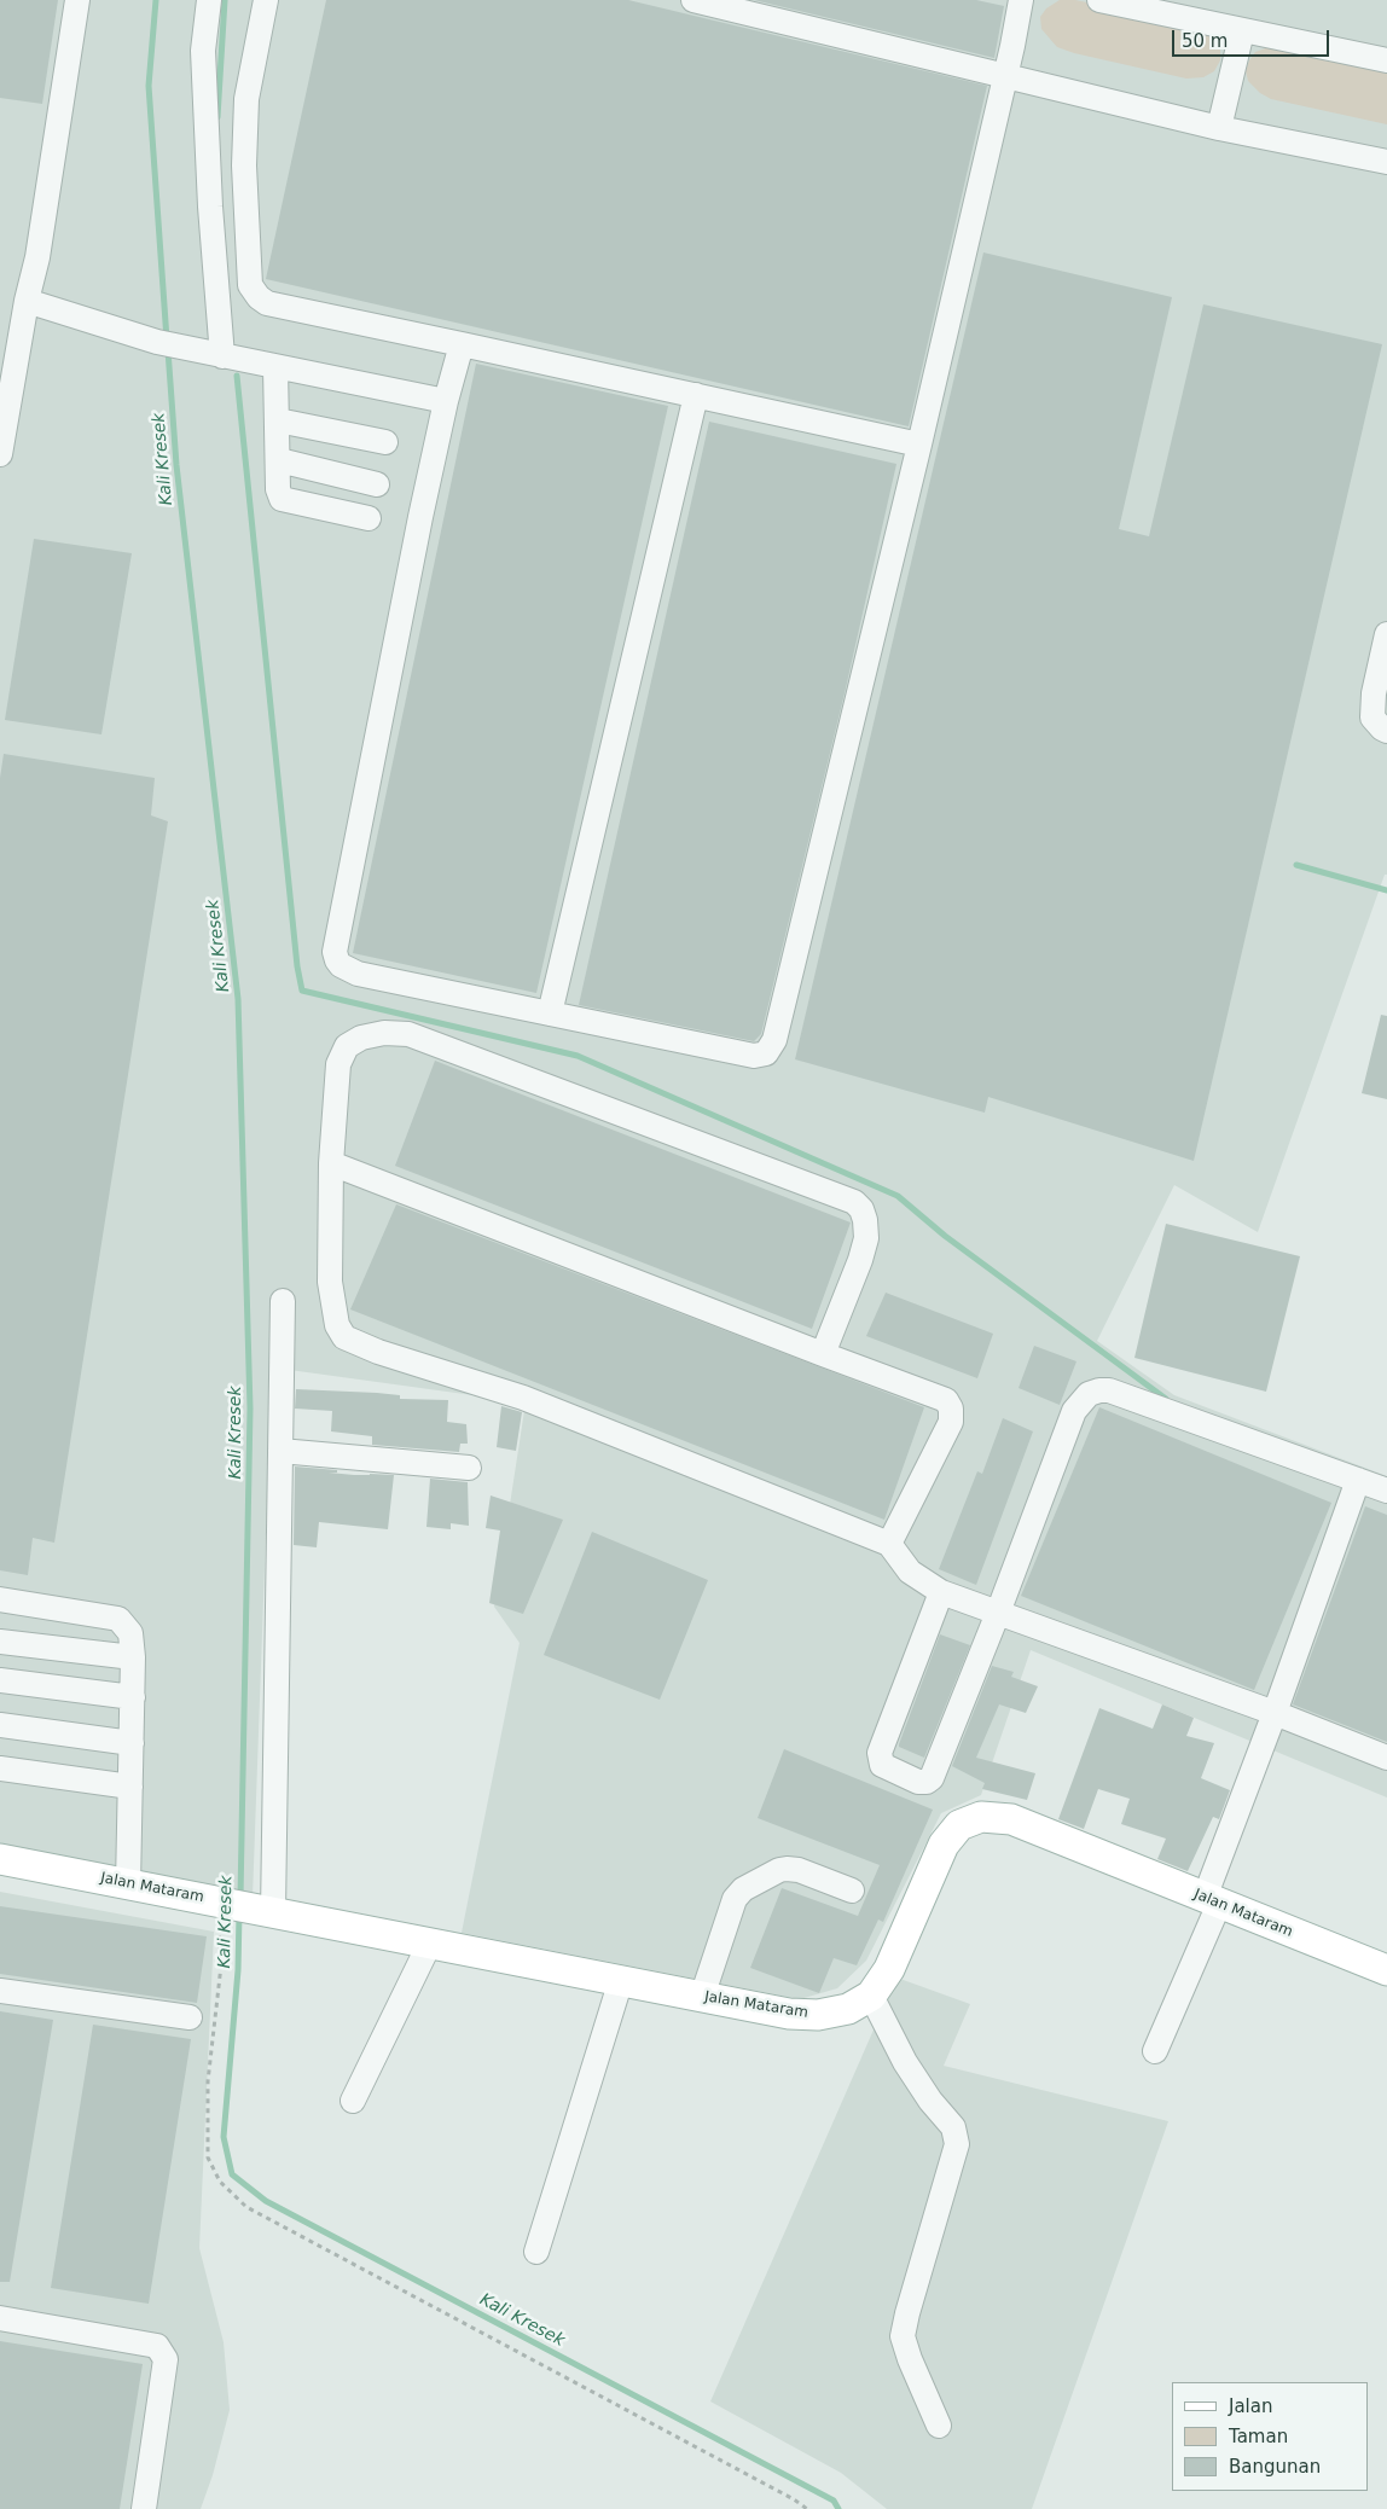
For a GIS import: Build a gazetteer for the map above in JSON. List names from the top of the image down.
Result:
{
  "streets": {
    "main road": ["Jalan Mataram"]
  },
  "water": ["Kali Kresek"],
  "legend": ["Jalan", "Taman", "Bangunan"],
  "scale_bar": "50 m"
}
